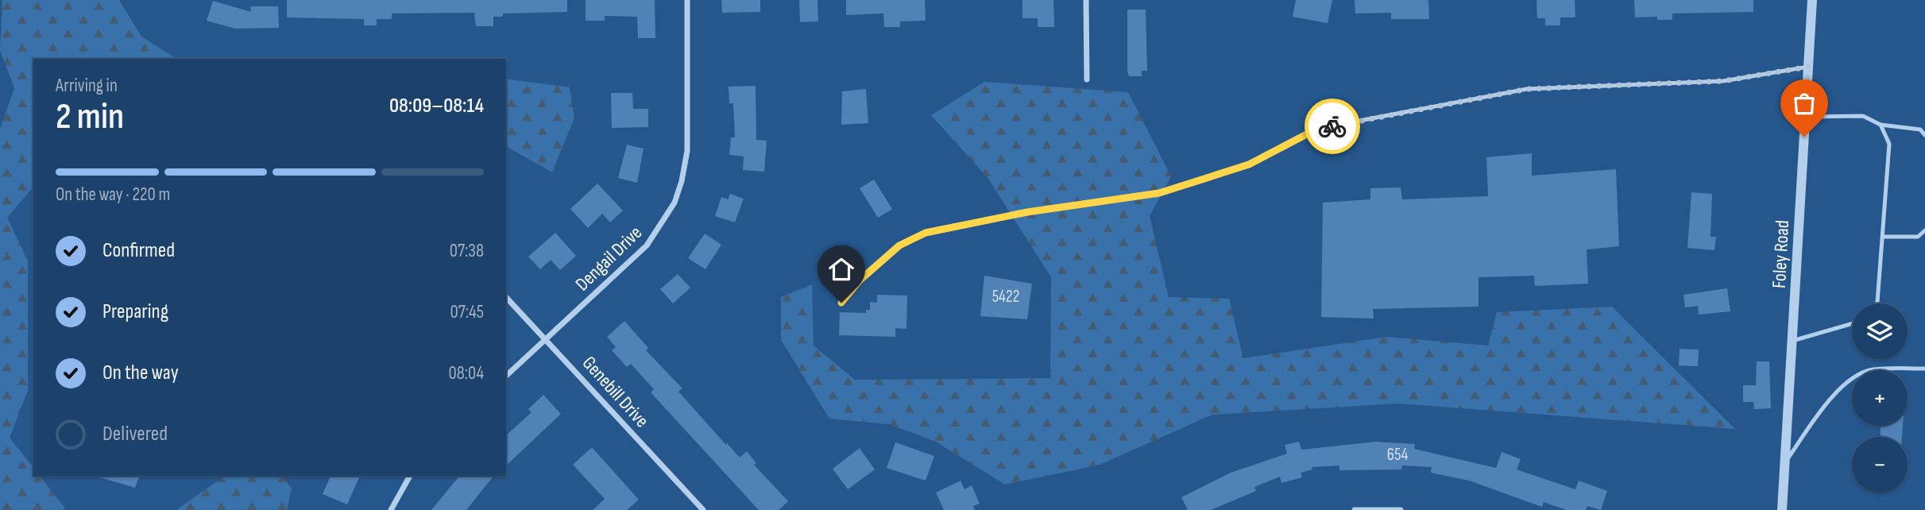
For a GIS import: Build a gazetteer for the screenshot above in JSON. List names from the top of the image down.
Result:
{
  "streets": {
    "street": ["Foley Road", "Dengail Drive", "Genebill Drive"]
  },
  "crossings": [
    ["Dengail Drive", "Genebill Drive"]
  ],
  "house_numbers": ["5422", "654"],
  "page": {
    "heading": ["2 min", "Arriving in", "08:09–08:14"],
    "bar": "On the way · 220 m",
    "list": [
      ["Confirmed", "07:38"],
      ["Preparing", "07:45"],
      ["On the way", "08:04"],
      "Delivered"
    ],
    "map_buttons": ["+", "−"]
  }
}
